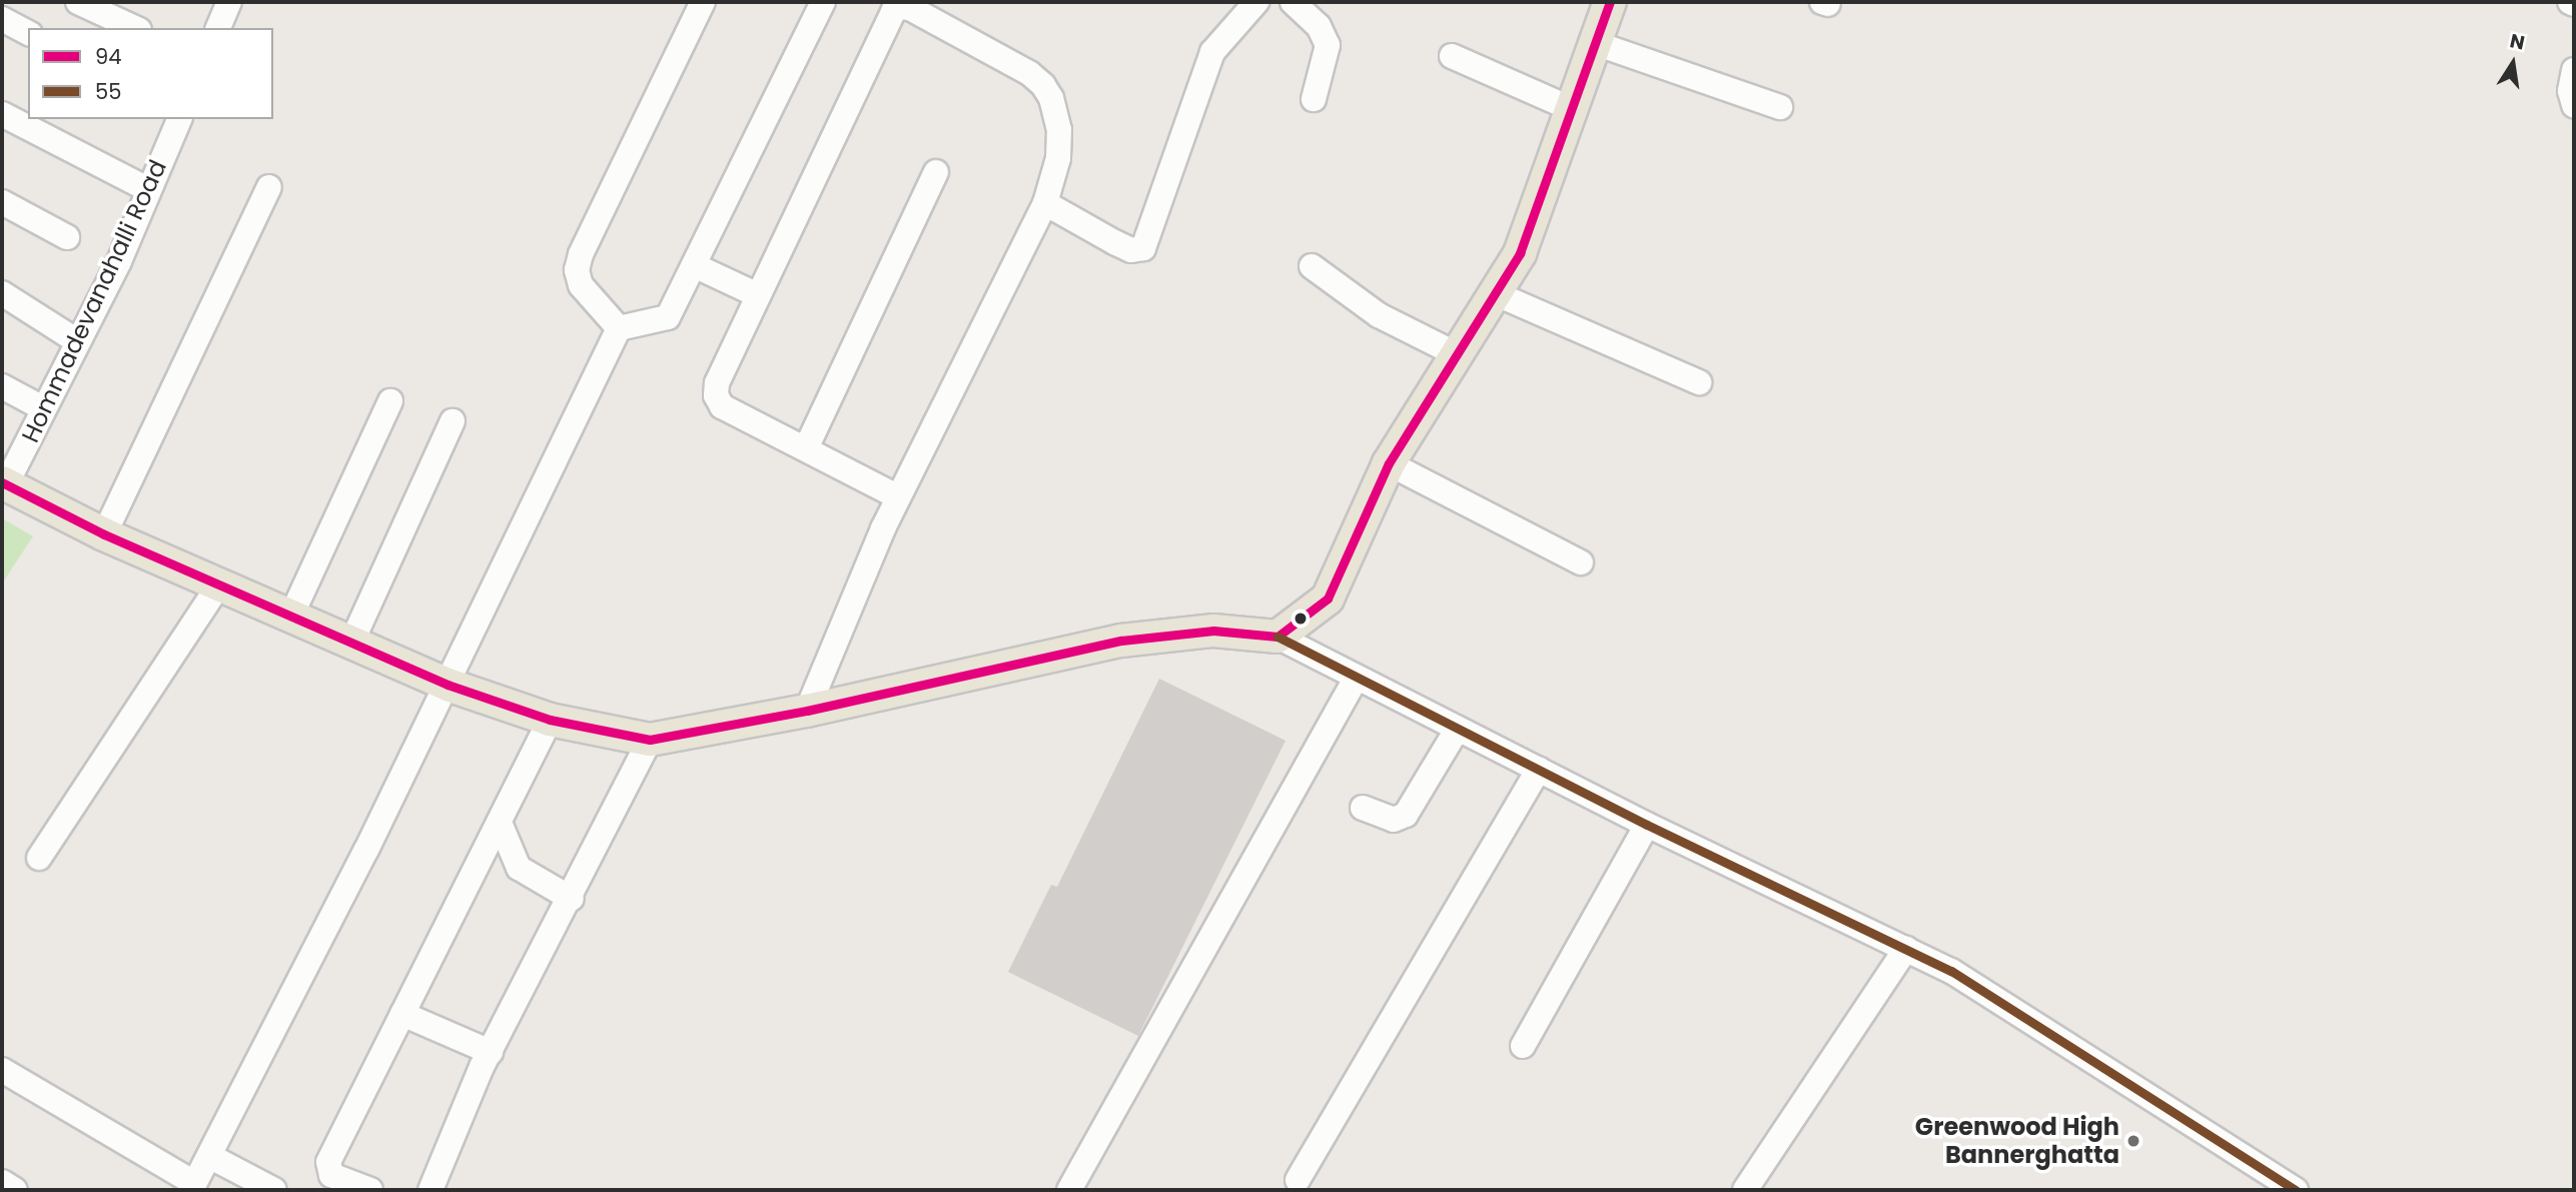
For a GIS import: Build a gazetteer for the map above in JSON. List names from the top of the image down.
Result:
{
  "streets": {
    "street": ["Hommadevanahalli Road"]
  },
  "places": ["Greenwood High Bannerghatta"],
  "lines": ["transit line 94", "transit line 55"],
  "legend": ["94", "55"],
  "north": "top"
}
